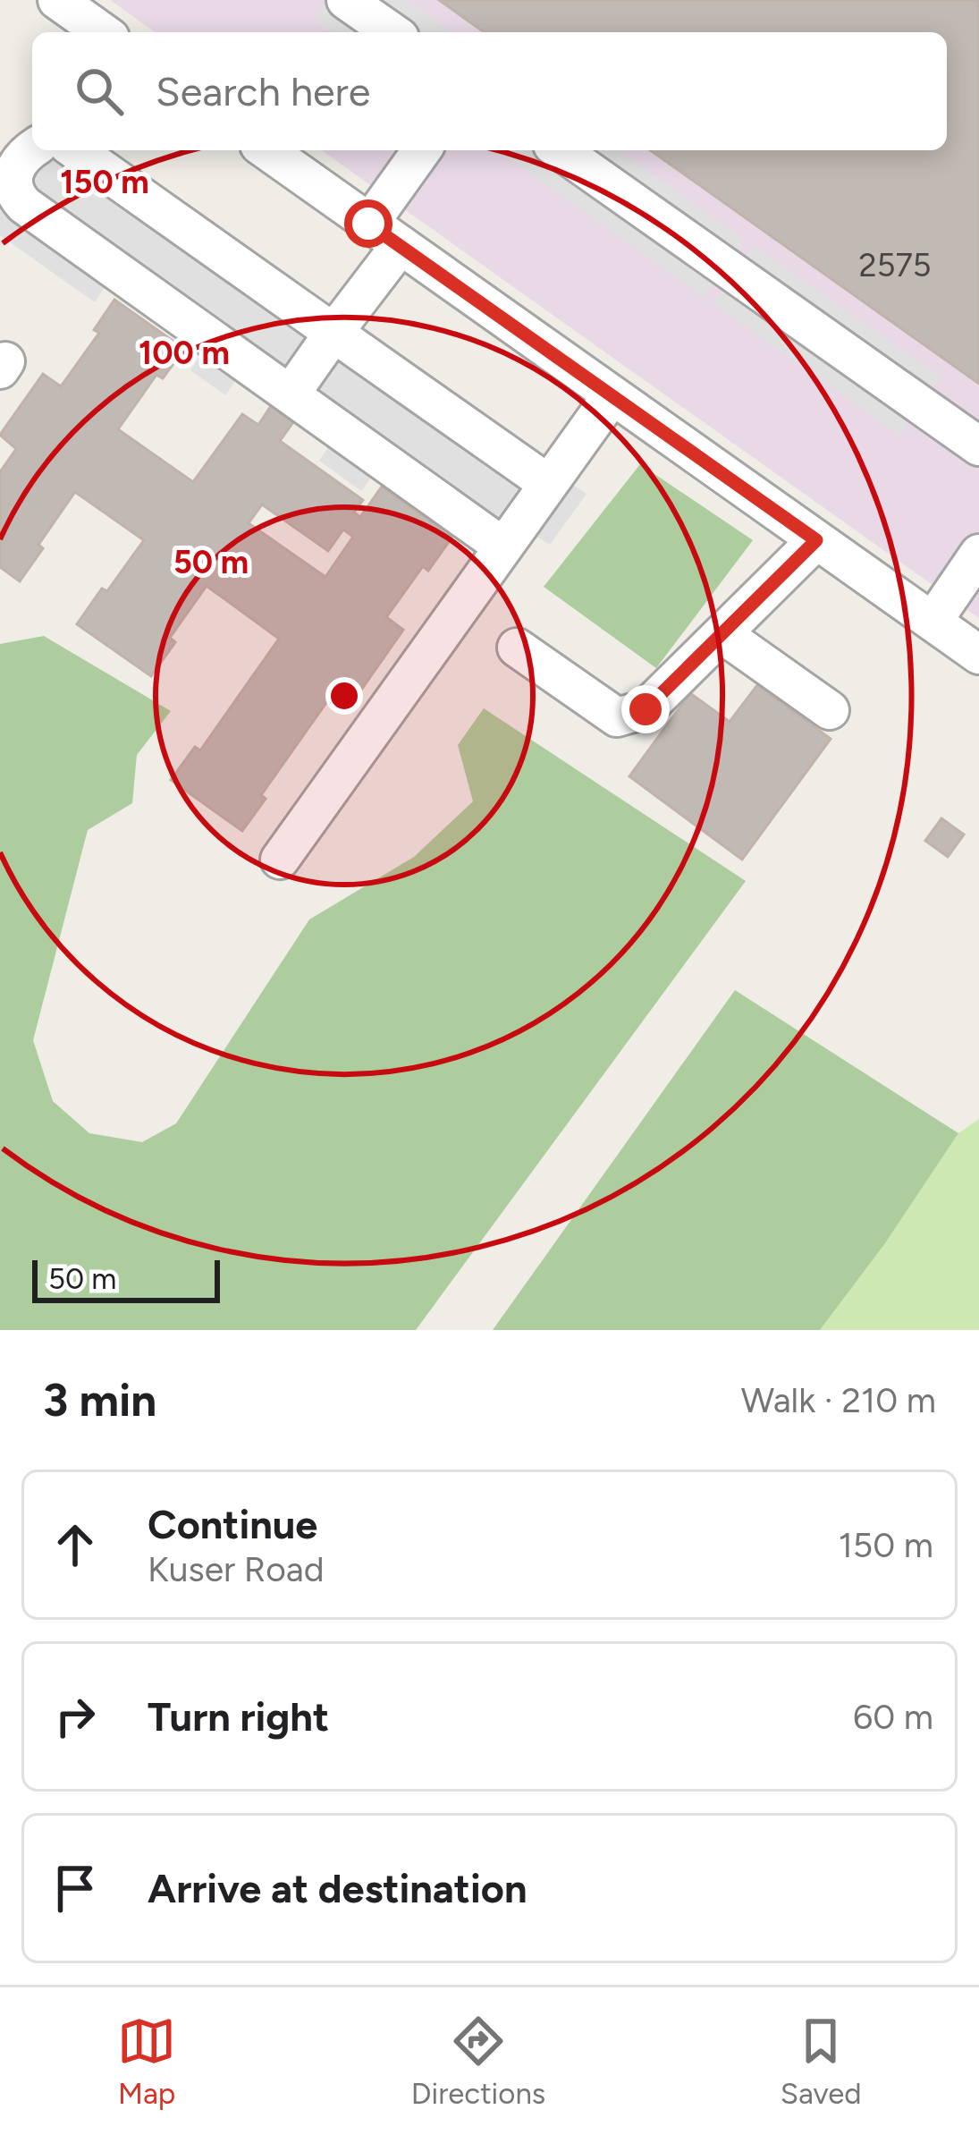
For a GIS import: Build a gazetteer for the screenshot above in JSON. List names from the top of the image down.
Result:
{
  "house_numbers": ["2575"],
  "scale_bar": "50 m",
  "page": {
    "search": "Search here",
    "scale": "50 m",
    "heading": ["3 min", "Walk · 210 m"],
    "list": [
      ["Continue", "Kuser Road", "150 m"],
      ["Turn right", "60 m"],
      "Arrive at destination"
    ],
    "nav": ["Map", "Directions", "Saved"]
  },
  "rings": ["150 m", "100 m", "50 m"]
}
